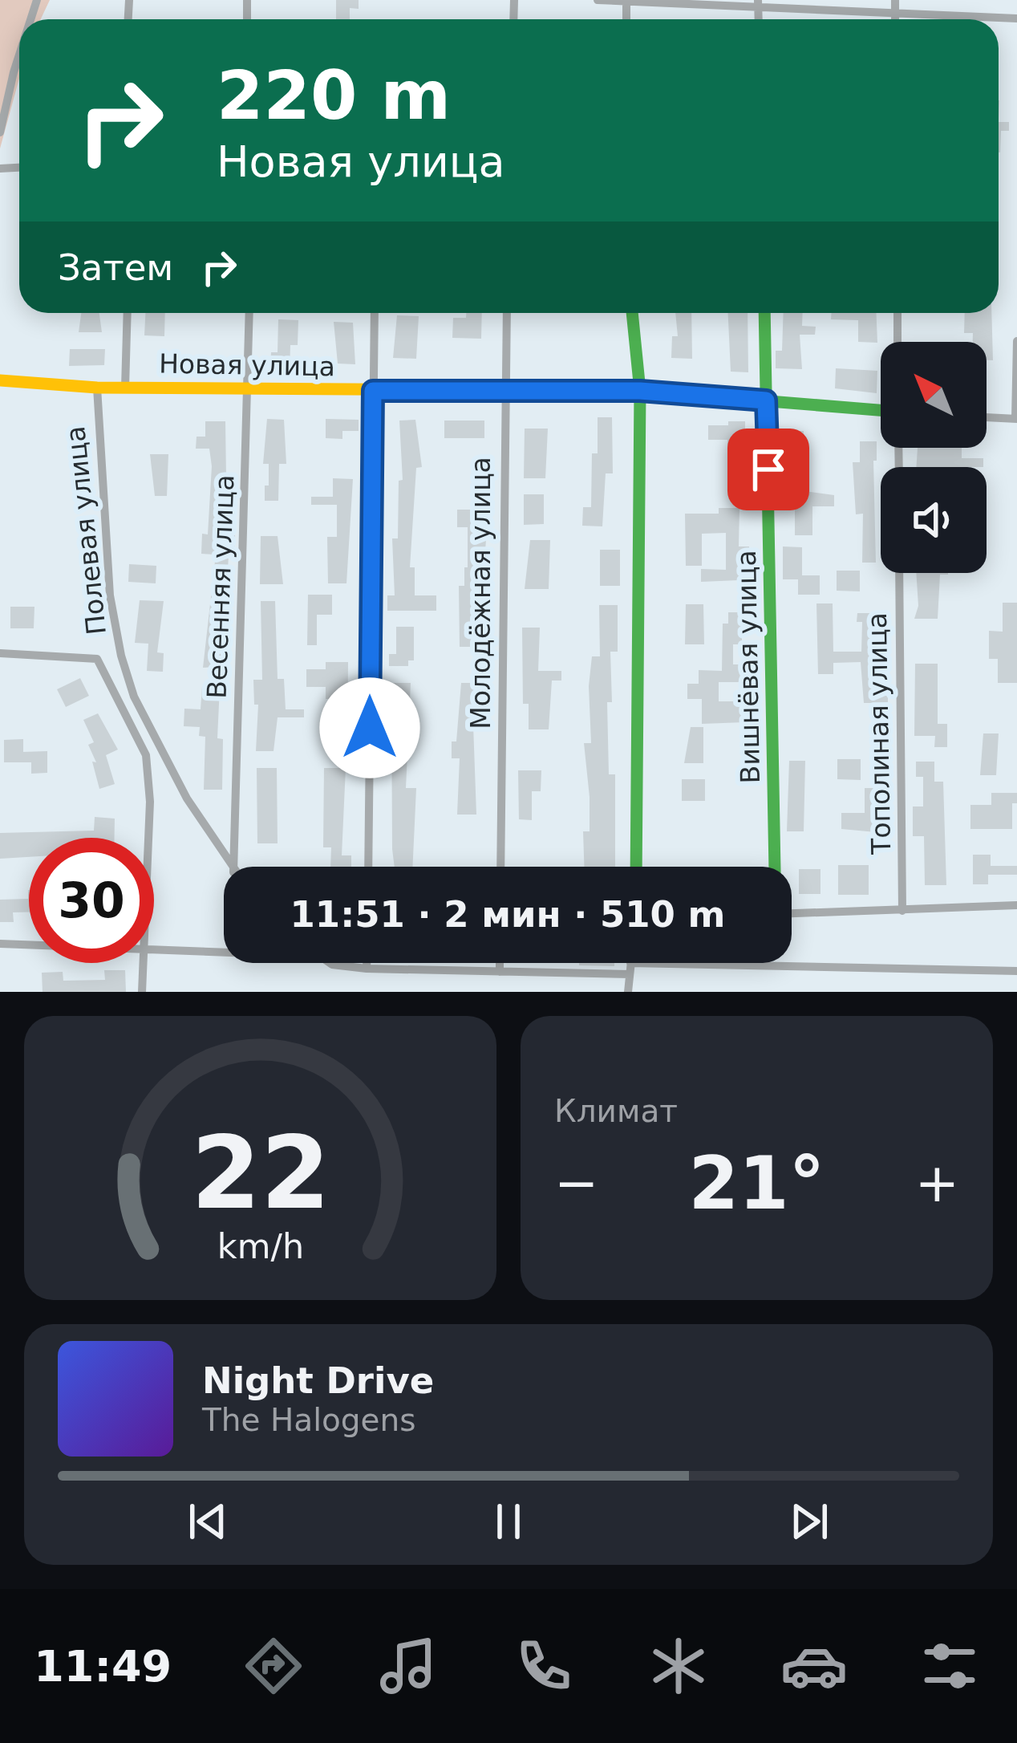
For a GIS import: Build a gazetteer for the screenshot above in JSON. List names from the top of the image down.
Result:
{
  "streets": {
    "street": [
      "Новая улица",
      "Полевая улица",
      "Весенняя улица",
      "Молодёжная улица",
      "Вишнёвая улица",
      "Тополиная улица"
    ]
  },
  "crossings": [
    ["Новая улица", "Полевая улица"],
    ["Новая улица", "Весенняя улица"],
    ["Новая улица", "Молодёжная улица"],
    ["Новая улица", "Вишнёвая улица"]
  ],
  "north": "top left",
  "page": {
    "turn": ["220 m", "Новая улица"],
    "then": "Затем",
    "limit": "30",
    "trip": "11:51 · 2 мин · 510 m",
    "tile": "Климат",
    "heat": ["−", "21°", "+"],
    "song": ["Night Drive", "The Halogens"],
    "tabs": "11:49",
    "gauge": ["22", "km/h"]
  }
}
